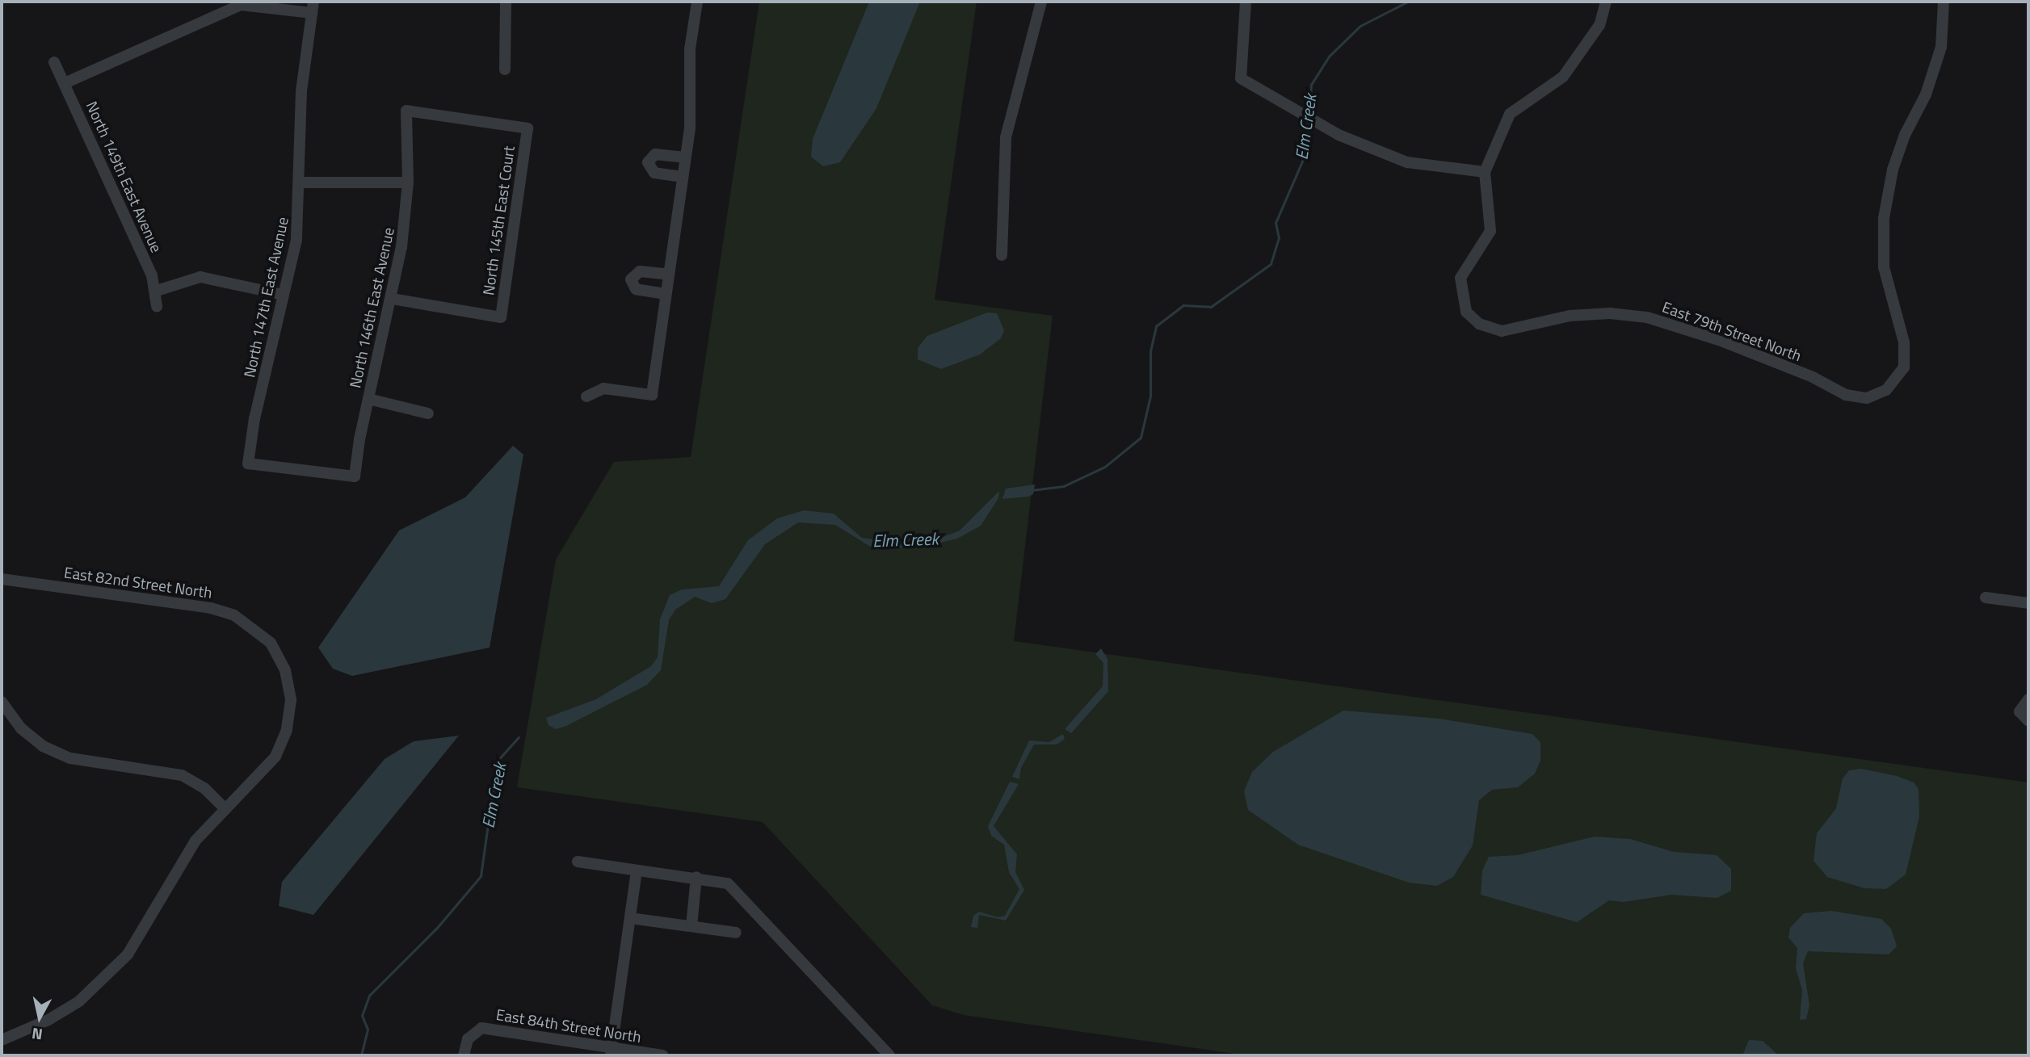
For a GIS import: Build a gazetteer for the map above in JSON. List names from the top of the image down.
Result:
{
  "streets": {
    "street": [
      "North 149th East Avenue",
      "North 145th East Court",
      "North 147th East Avenue",
      "North 146th East Avenue",
      "East 79th Street North",
      "East 82nd Street North",
      "East 84th Street North"
    ]
  },
  "crossings": [
    ["North 145th East Court", "North 146th East Avenue"],
    ["North 147th East Avenue", "North 146th East Avenue"]
  ],
  "water": ["Elm Creek"],
  "north": "bottom"
}
